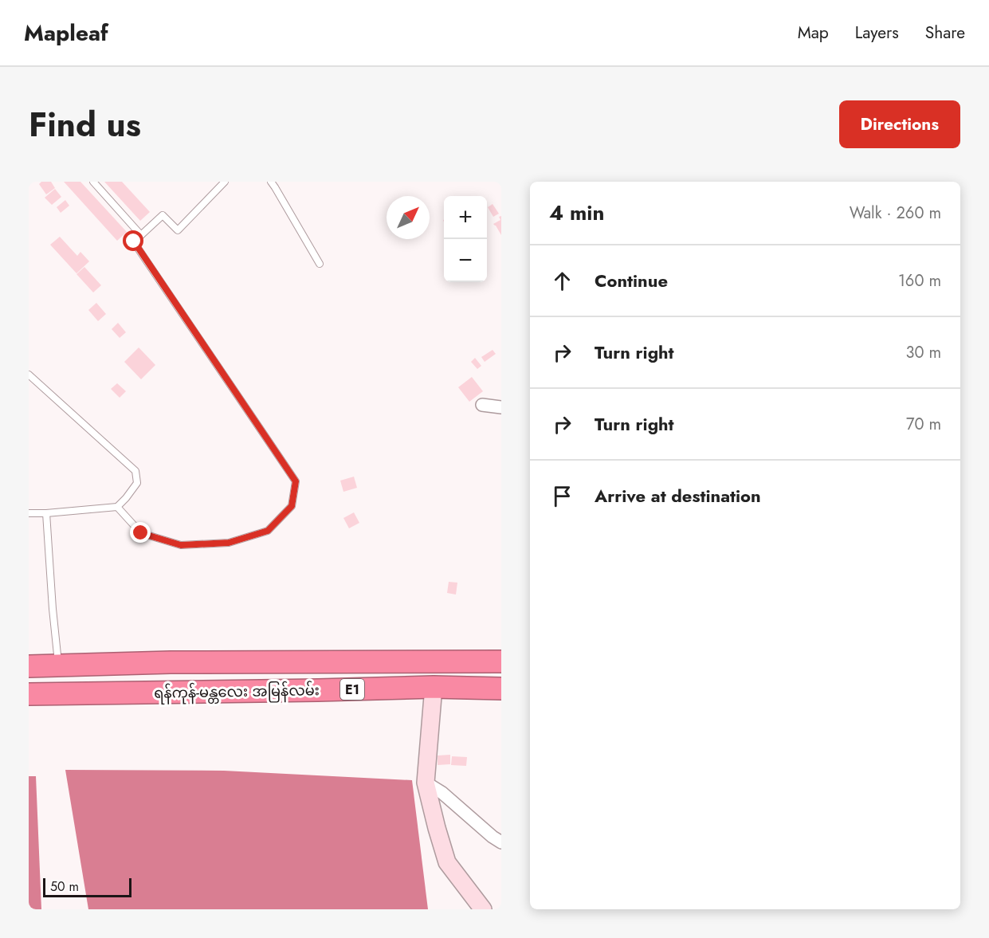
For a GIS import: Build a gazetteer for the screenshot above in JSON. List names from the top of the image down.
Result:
{
  "streets": {
    "highway": ["E1", "ရန်ကုန်-မန္တလေး အမြန်လမ်း"]
  },
  "scale_bar": "50 m",
  "north": "top right",
  "page": {
    "header": "Mapleaf",
    "nav": ["Map", "Layers", "Share"],
    "title": "Find us",
    "buttons": "Directions",
    "heading": ["4 min", "Walk · 260 m"],
    "map_buttons": ["+", "−"],
    "list": [
      ["Continue", "160 m"],
      ["Turn right", "30 m"],
      ["Turn right", "70 m"],
      "Arrive at destination"
    ],
    "scale": "50 m"
  }
}
